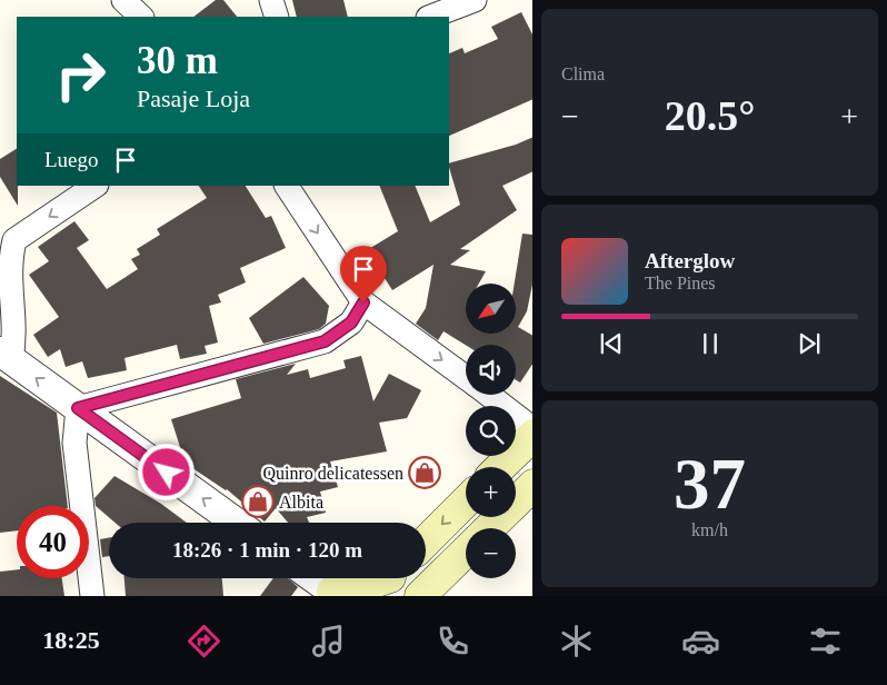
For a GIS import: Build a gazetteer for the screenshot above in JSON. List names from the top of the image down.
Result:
{
  "places": {
    "shop": ["Quinro delicatessen", "Albita"]
  },
  "north": "bottom left",
  "page": {
    "tile": [
      "Clima",
      ["37", "km/h"]
    ],
    "turn": ["30 m", "Pasaje Loja"],
    "heat": ["−", "20.5°", "+"],
    "then": "Luego",
    "song": ["Afterglow", "The Pines"],
    "map_buttons": ["+", "−"],
    "limit": "40",
    "trip": "18:26 · 1 min · 120 m",
    "tabs": "18:25"
  }
}
